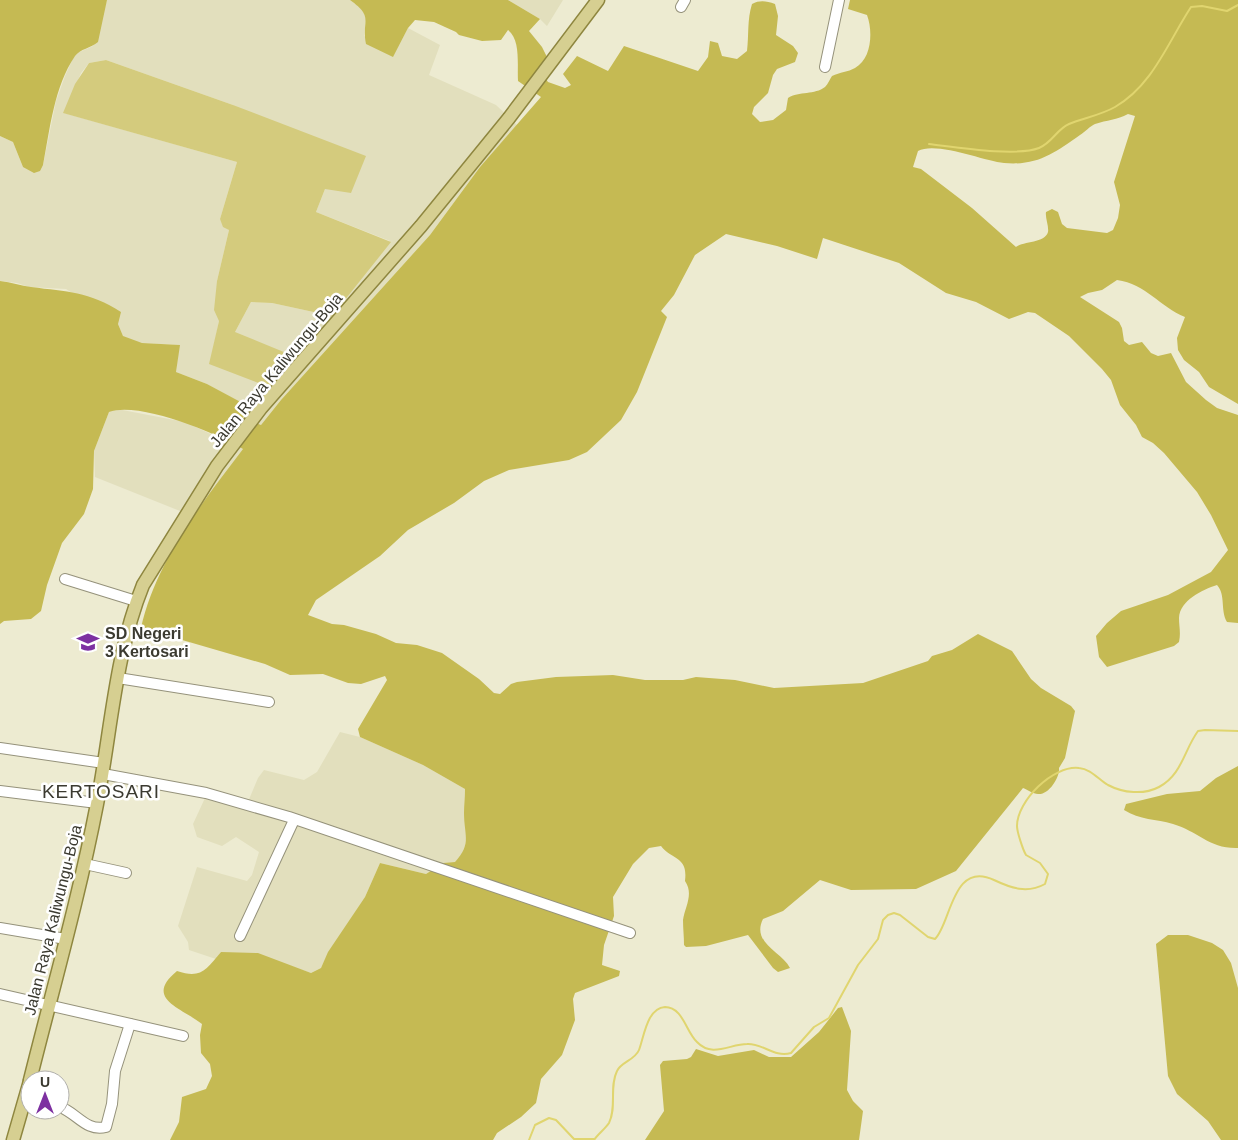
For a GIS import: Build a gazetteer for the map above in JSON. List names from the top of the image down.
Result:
{
  "streets": {
    "main road": ["Jalan Raya Kaliwungu-Boja"]
  },
  "districts": ["KERTOSARI"],
  "places": {
    "school or university": ["SD Negeri 3 Kertosari"]
  },
  "north": "top"
}
